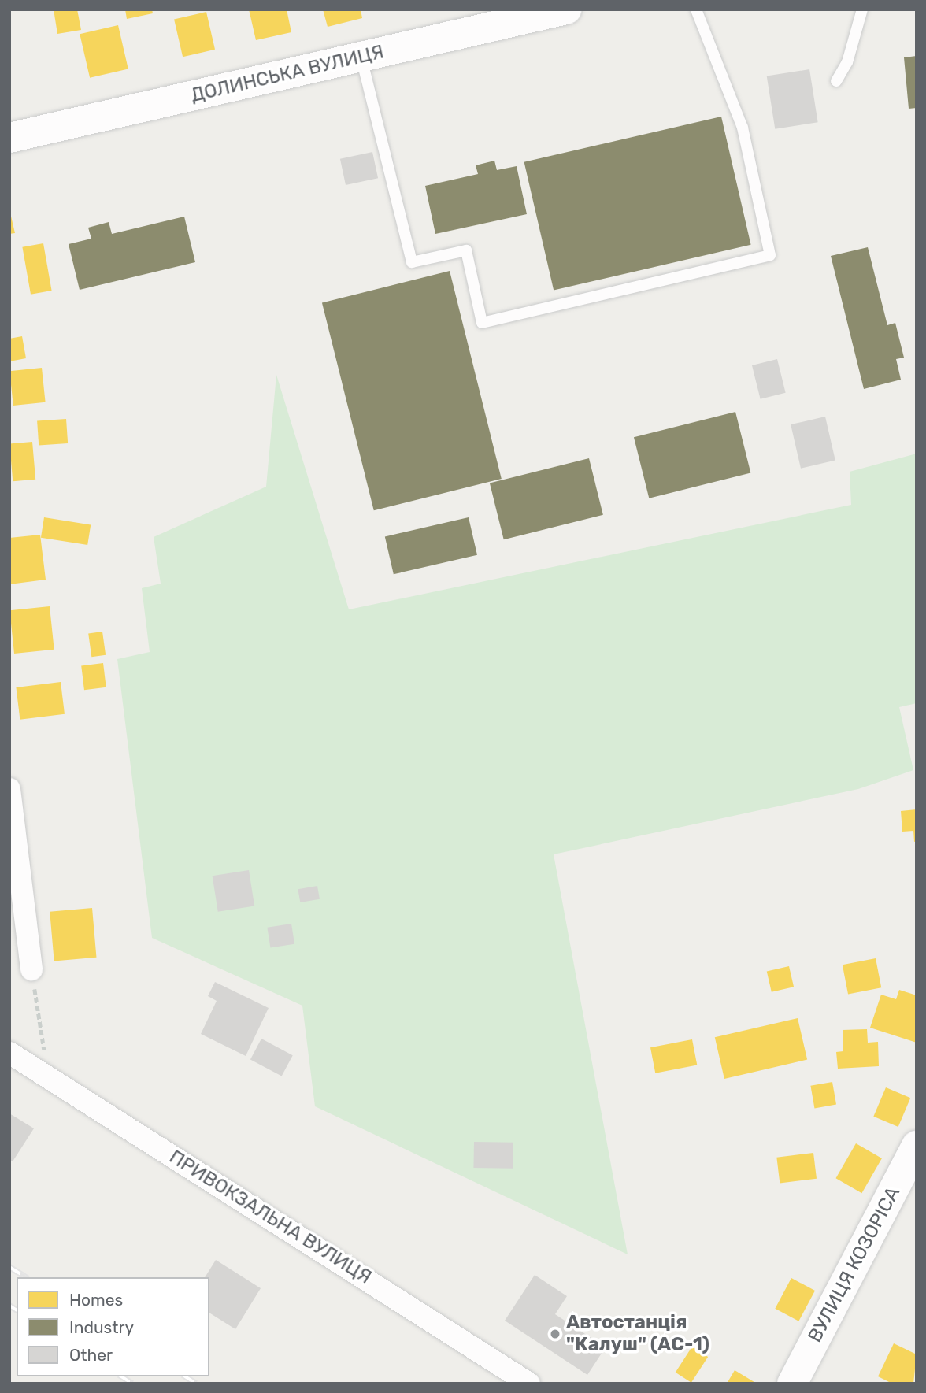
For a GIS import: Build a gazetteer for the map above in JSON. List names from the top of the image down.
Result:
{
  "streets": {
    "main road": ["ДОЛИНСЬКА ВУЛИЦЯ", "ВУЛИЦЯ КОЗОРІСА"],
    "street": ["ПРИВОКЗАЛЬНА ВУЛИЦЯ"]
  },
  "places": ["Автостанція \"Калуш\" (АС-1)"],
  "legend": ["Homes", "Industry", "Other"]
}
